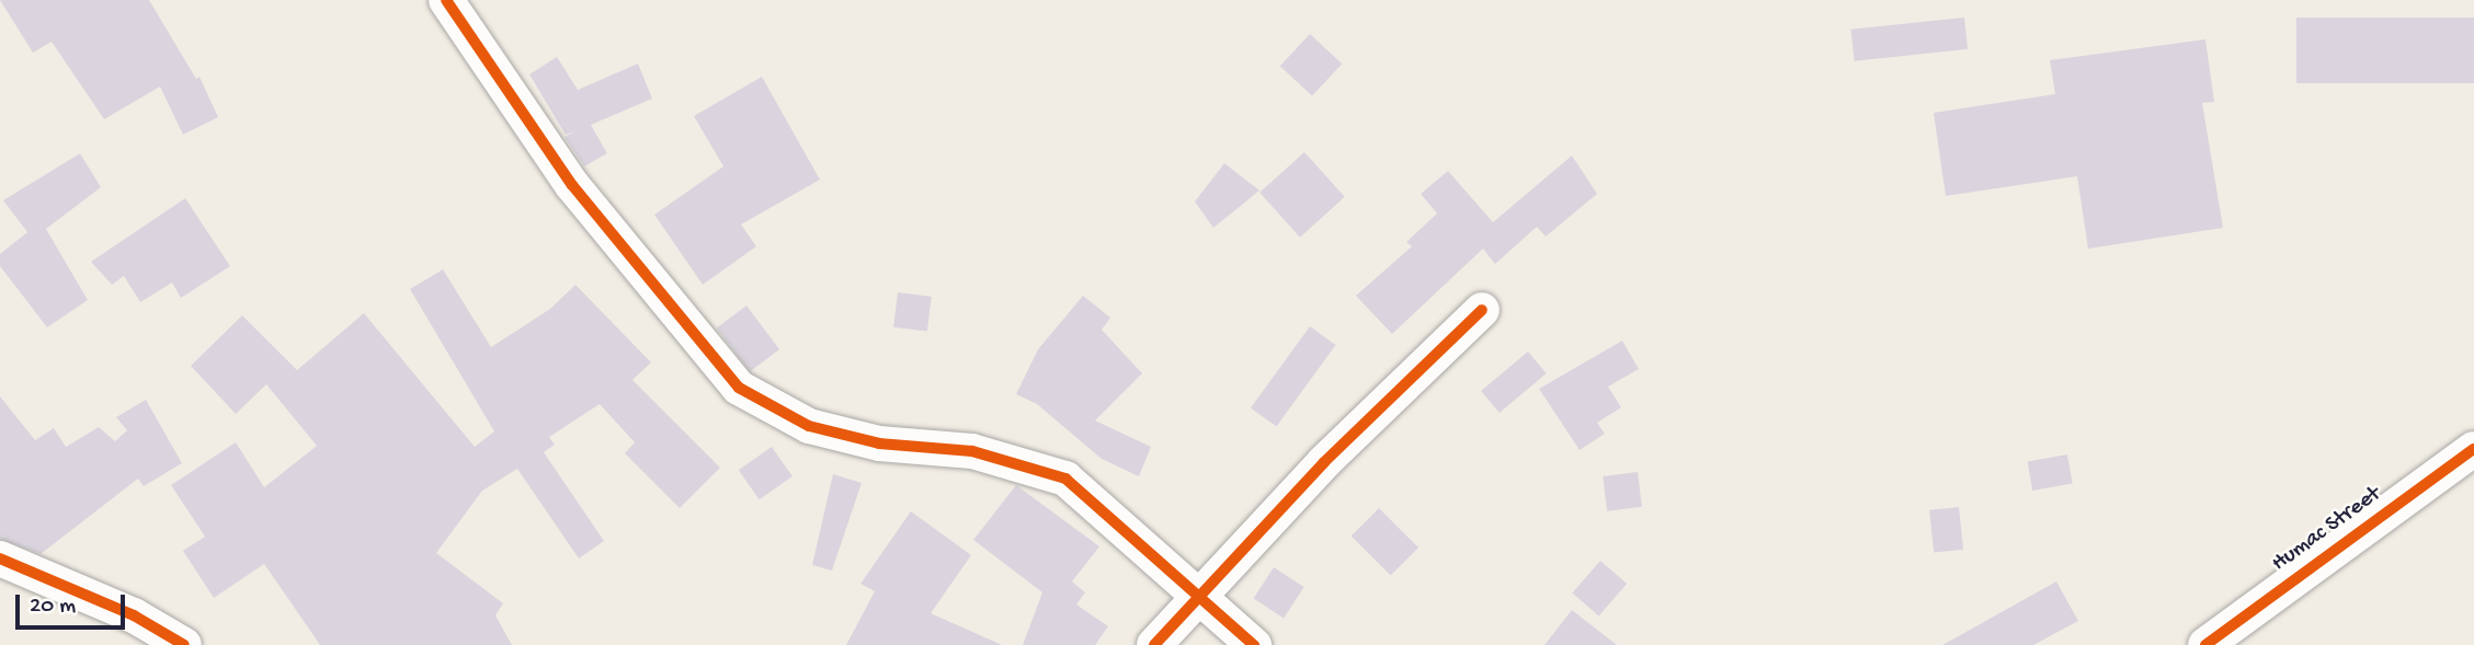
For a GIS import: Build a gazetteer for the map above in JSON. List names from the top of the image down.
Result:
{
  "streets": {
    "street": ["Humac Street"]
  },
  "scale_bar": "20 m"
}
